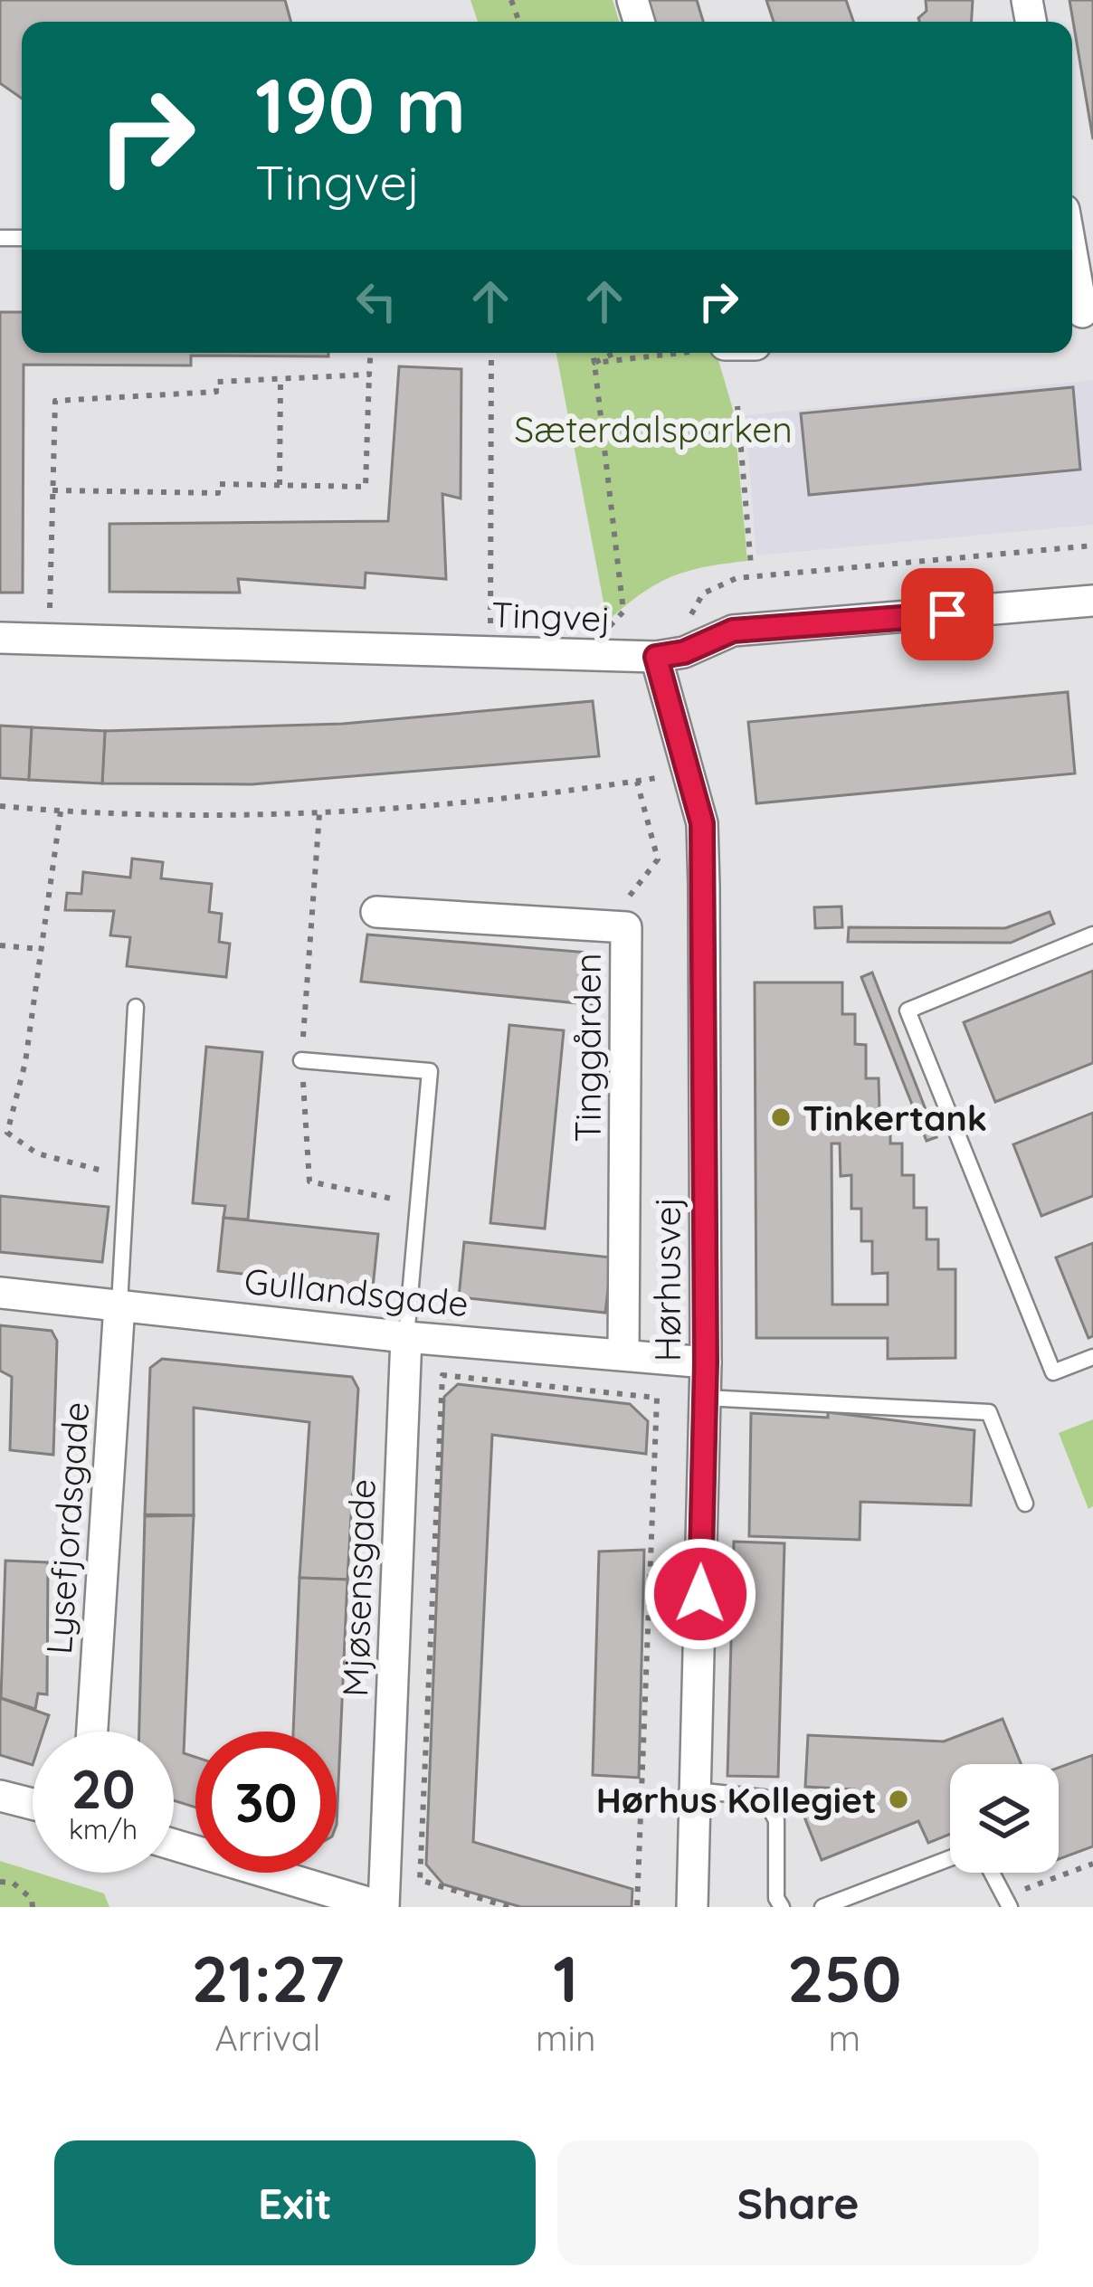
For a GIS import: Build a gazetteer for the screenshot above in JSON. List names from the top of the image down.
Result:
{
  "streets": {
    "street": [
      "Tingvej",
      "Tinggården",
      "Hørhusvej",
      "Gullandsgade",
      "Lysefjordsgade",
      "Mjøsensgade"
    ]
  },
  "crossings": [
    ["Tingvej", "Hørhusvej"],
    ["Tinggården", "Gullandsgade"],
    ["Hørhusvej", "Gullandsgade"],
    ["Gullandsgade", "Lysefjordsgade"],
    ["Gullandsgade", "Mjøsensgade"]
  ],
  "parks": ["Sæterdalsparken"],
  "places": ["Tinkertank", "Hørhus Kollegiet"],
  "page": {
    "turn": ["190 m", "Tingvej"],
    "speed": "20 km/h",
    "limit": "30",
    "eta": [
      "21:27",
      "Arrival",
      "1",
      "min",
      "250",
      "m"
    ],
    "buttons": ["Exit", "Share"]
  }
}
